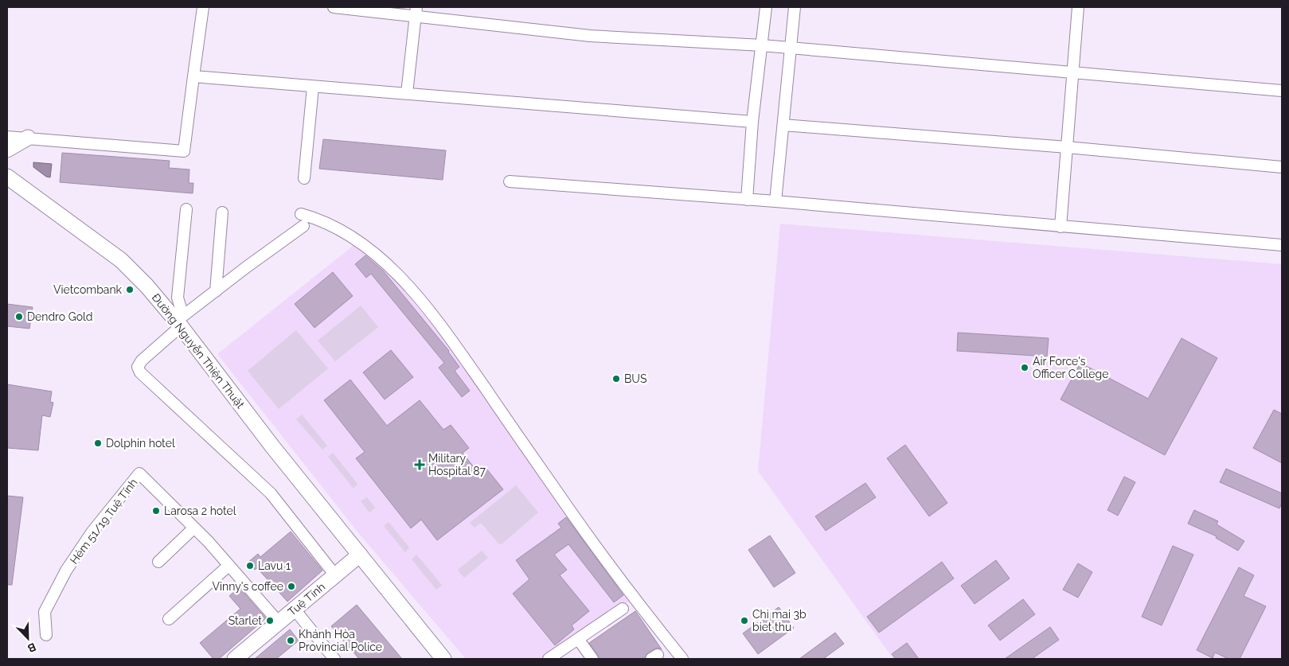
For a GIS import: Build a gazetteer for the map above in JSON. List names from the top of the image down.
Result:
{
  "streets": {
    "street": ["Đường Nguyễn Thiện Thuật", "Hẻm 51/19 Tuệ Tĩnh", "Tuệ Tĩnh"]
  },
  "crossings": [
    ["Đường Nguyễn Thiện Thuật", "Tuệ Tĩnh"]
  ],
  "places": {
    "other": [
      "Vietcombank",
      "Dendro Gold",
      "Air Force's Officer College",
      "BUS",
      "Dolphin hotel",
      "Larosa 2 hotel",
      "Lavu 1",
      "Vinny's coffee",
      "Starlet",
      "Chi mai 3b biet thu",
      "Khánh Hòa Provincial Police"
    ],
    "health": ["Military Hospital 87"]
  },
  "north": "bottom right"
}
